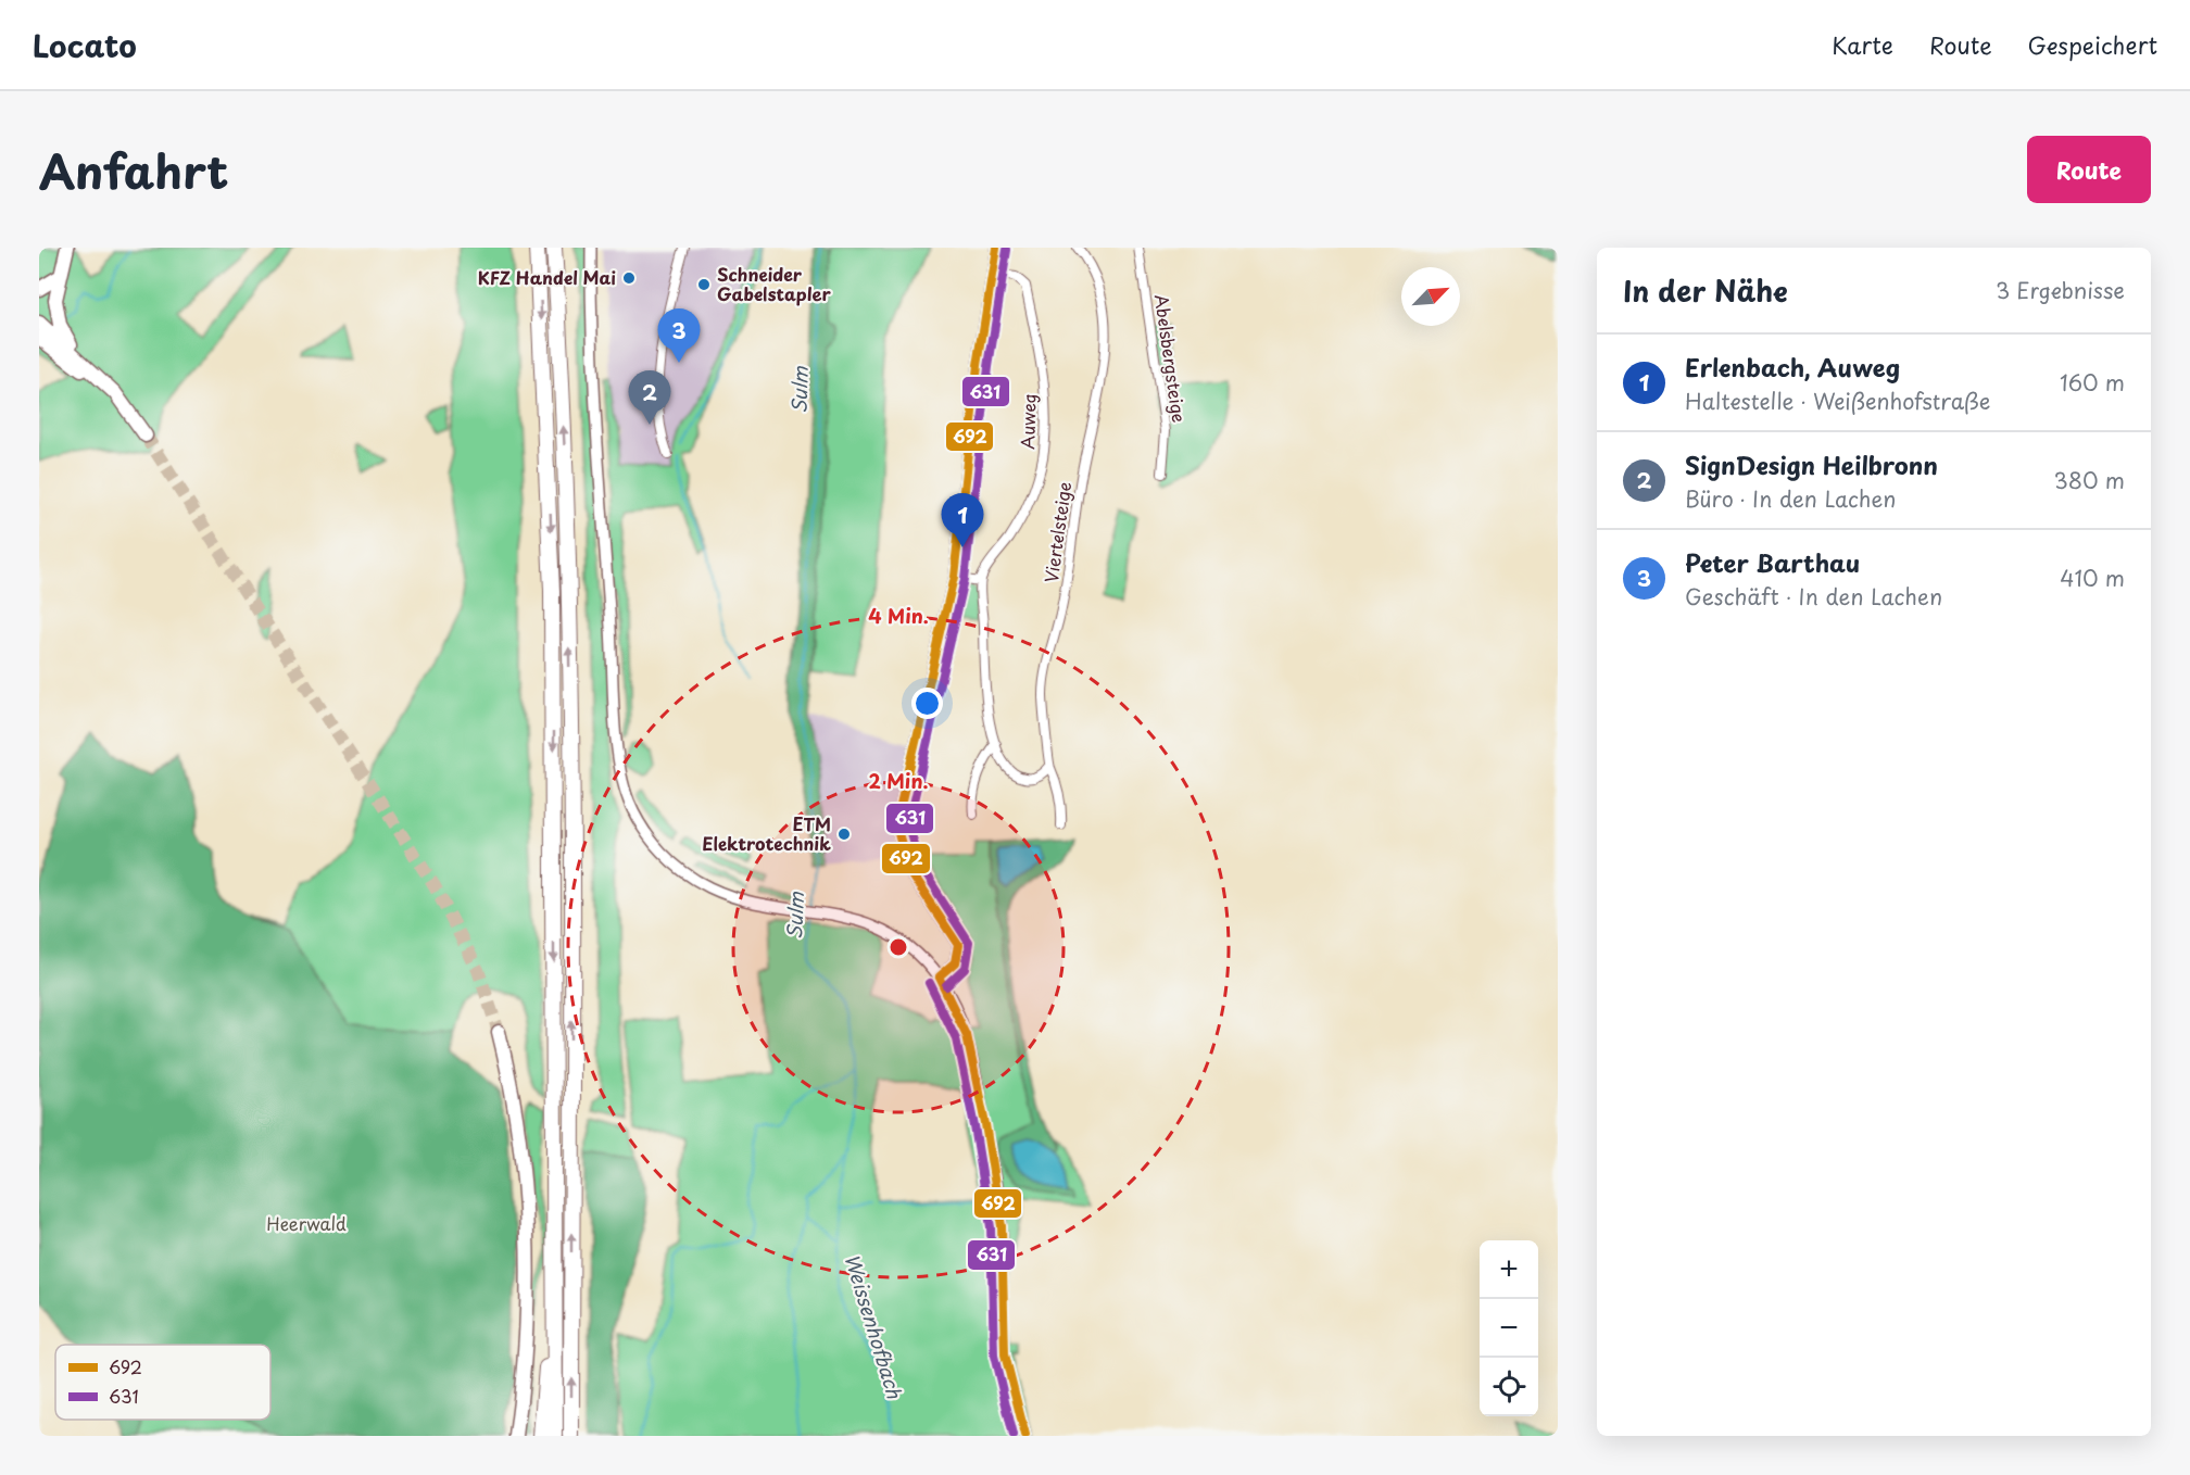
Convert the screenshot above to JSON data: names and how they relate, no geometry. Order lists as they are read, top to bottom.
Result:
{
  "streets": {
    "street": ["Abelsbergsteige", "Auweg", "Viertelsteige"]
  },
  "water": ["Sulm", "Weissenhofbach"],
  "parks": ["Heerwald"],
  "places": ["KFZ Handel Mai", "Schneider Gabelstapler", "ETM Elektrotechnik"],
  "lines": ["transit line 692", "transit line 631"],
  "legend": ["692", "631"],
  "north": "top right",
  "page": {
    "header": "Locato",
    "nav": ["Karte", "Route", "Gespeichert"],
    "title": "Anfahrt",
    "buttons": "Route",
    "heading": ["In der Nähe", "3 Ergebnisse"],
    "pins": ["3", "2", "1"],
    "list": [
      {
        "mark": "1",
        "name": "Erlenbach, Auweg",
        "note": "Haltestelle · Weißenhofstraße",
        "value": "160 m"
      },
      {
        "mark": "2",
        "name": "SignDesign Heilbronn",
        "note": "Büro · In den Lachen",
        "value": "380 m"
      },
      {
        "mark": "3",
        "name": "Peter Barthau",
        "note": "Geschäft · In den Lachen",
        "value": "410 m"
      }
    ],
    "map_buttons": ["+", "−"]
  },
  "rings": ["4 Min.", "2 Min."]
}
